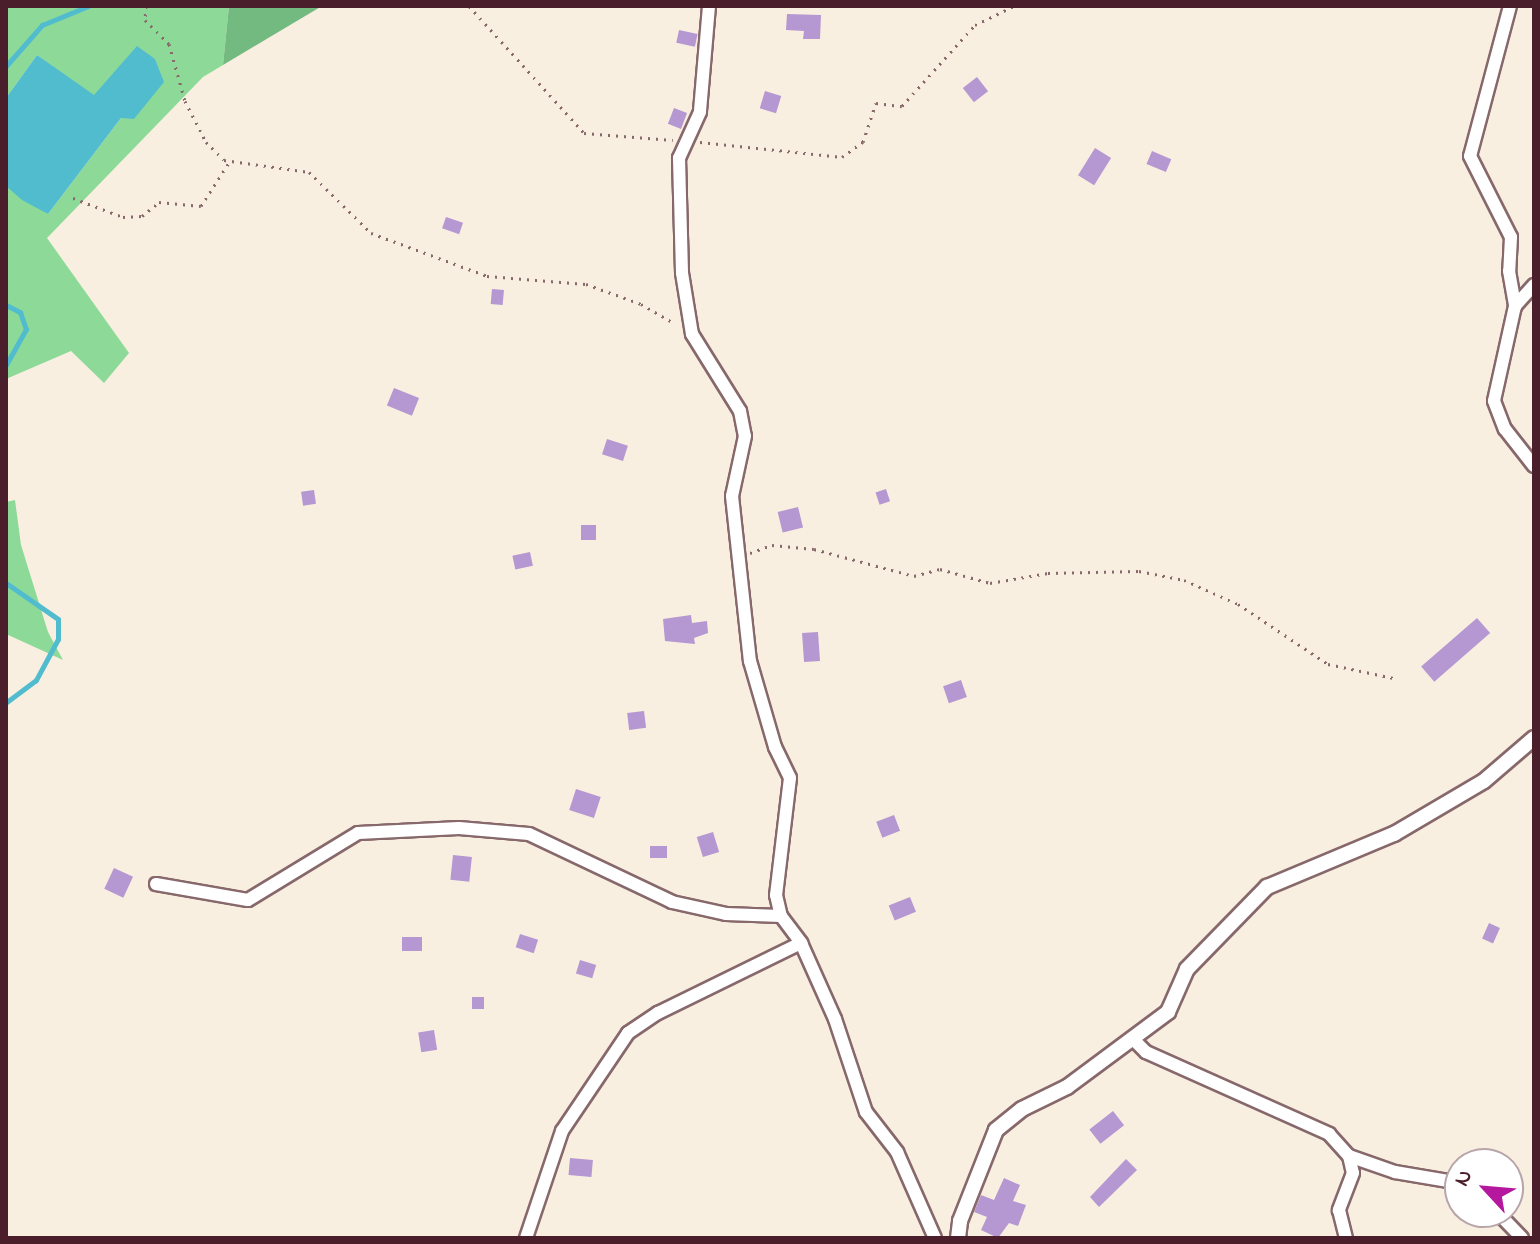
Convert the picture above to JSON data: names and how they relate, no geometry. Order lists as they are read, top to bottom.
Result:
{
  "north": "top left"
}
